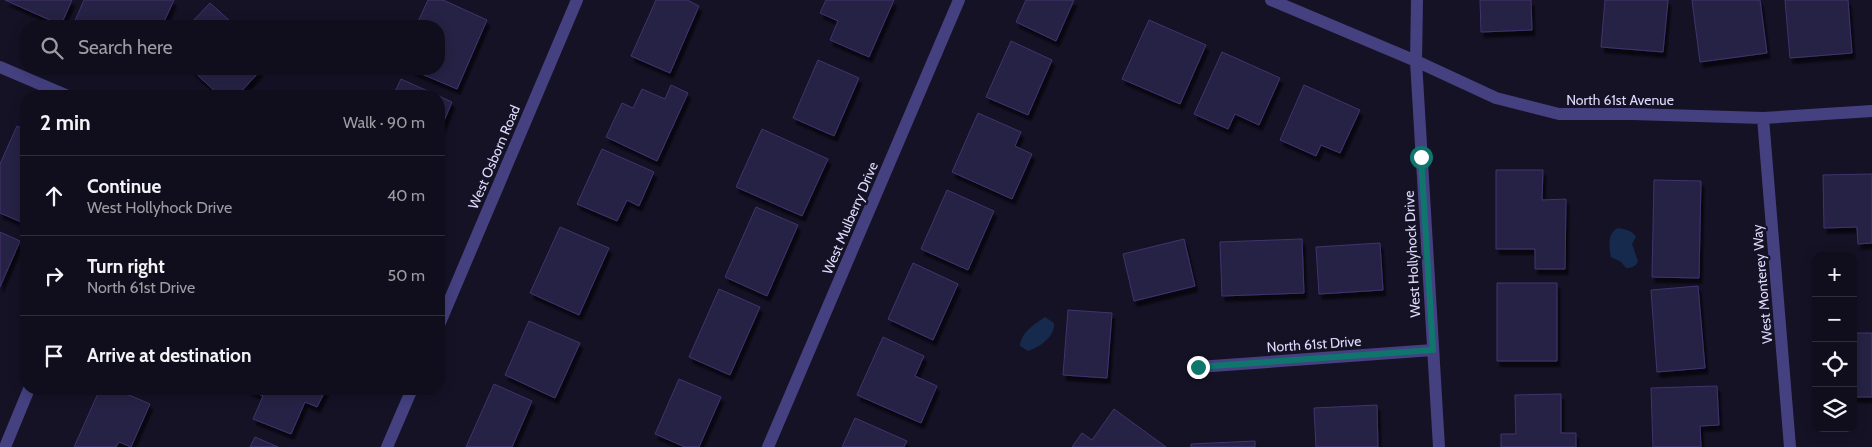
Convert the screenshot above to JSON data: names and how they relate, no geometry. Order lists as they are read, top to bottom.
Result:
{
  "streets": {
    "street": [
      "North 61st Avenue",
      "West Osborn Road",
      "West Mulberry Drive",
      "West Hollyhock Drive",
      "West Monterey Way",
      "North 61st Drive"
    ]
  },
  "crossings": [
    ["North 61st Avenue", "West Hollyhock Drive"],
    ["North 61st Avenue", "West Monterey Way"],
    ["West Hollyhock Drive", "North 61st Drive"]
  ],
  "page": {
    "search": "Search here",
    "heading": ["2 min", "Walk · 90 m"],
    "list": [
      ["Continue", "West Hollyhock Drive", "40 m"],
      ["Turn right", "North 61st Drive", "50 m"],
      "Arrive at destination"
    ],
    "map_buttons": ["+", "−"]
  }
}
